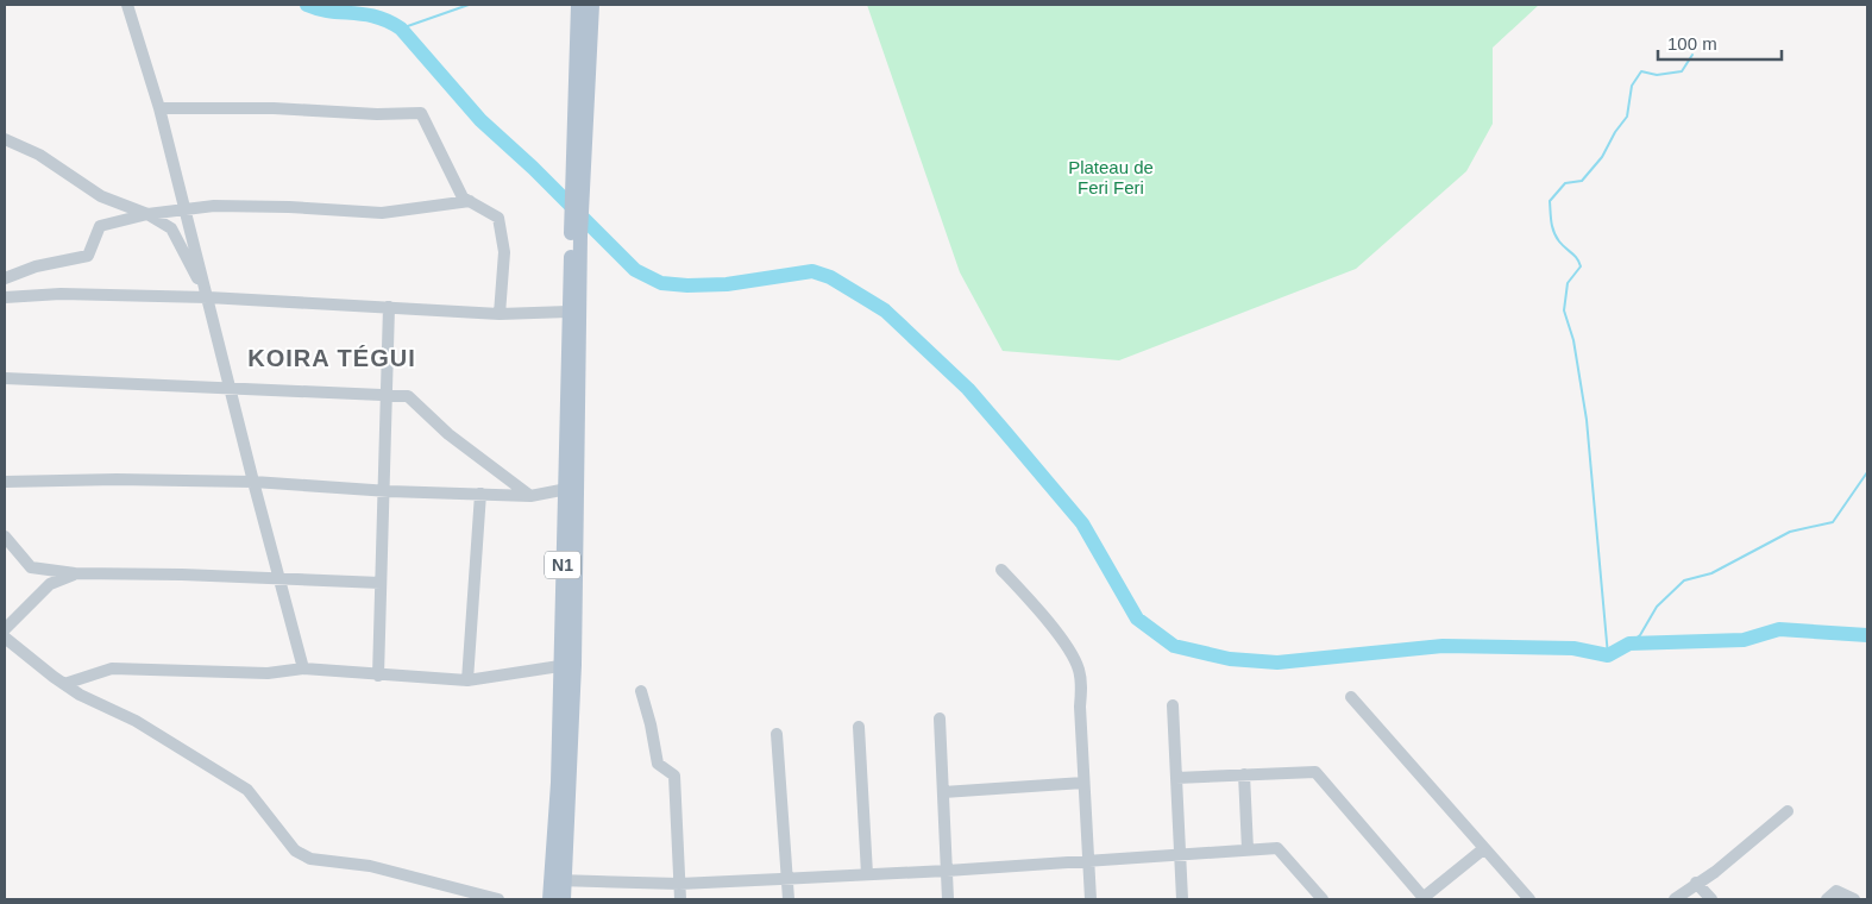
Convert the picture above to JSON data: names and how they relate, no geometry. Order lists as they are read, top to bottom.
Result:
{
  "streets": {
    "main road": ["N1"]
  },
  "districts": ["KOIRA TÉGUI"],
  "parks": ["Plateau de Feri Feri"],
  "scale_bar": "100 m"
}
